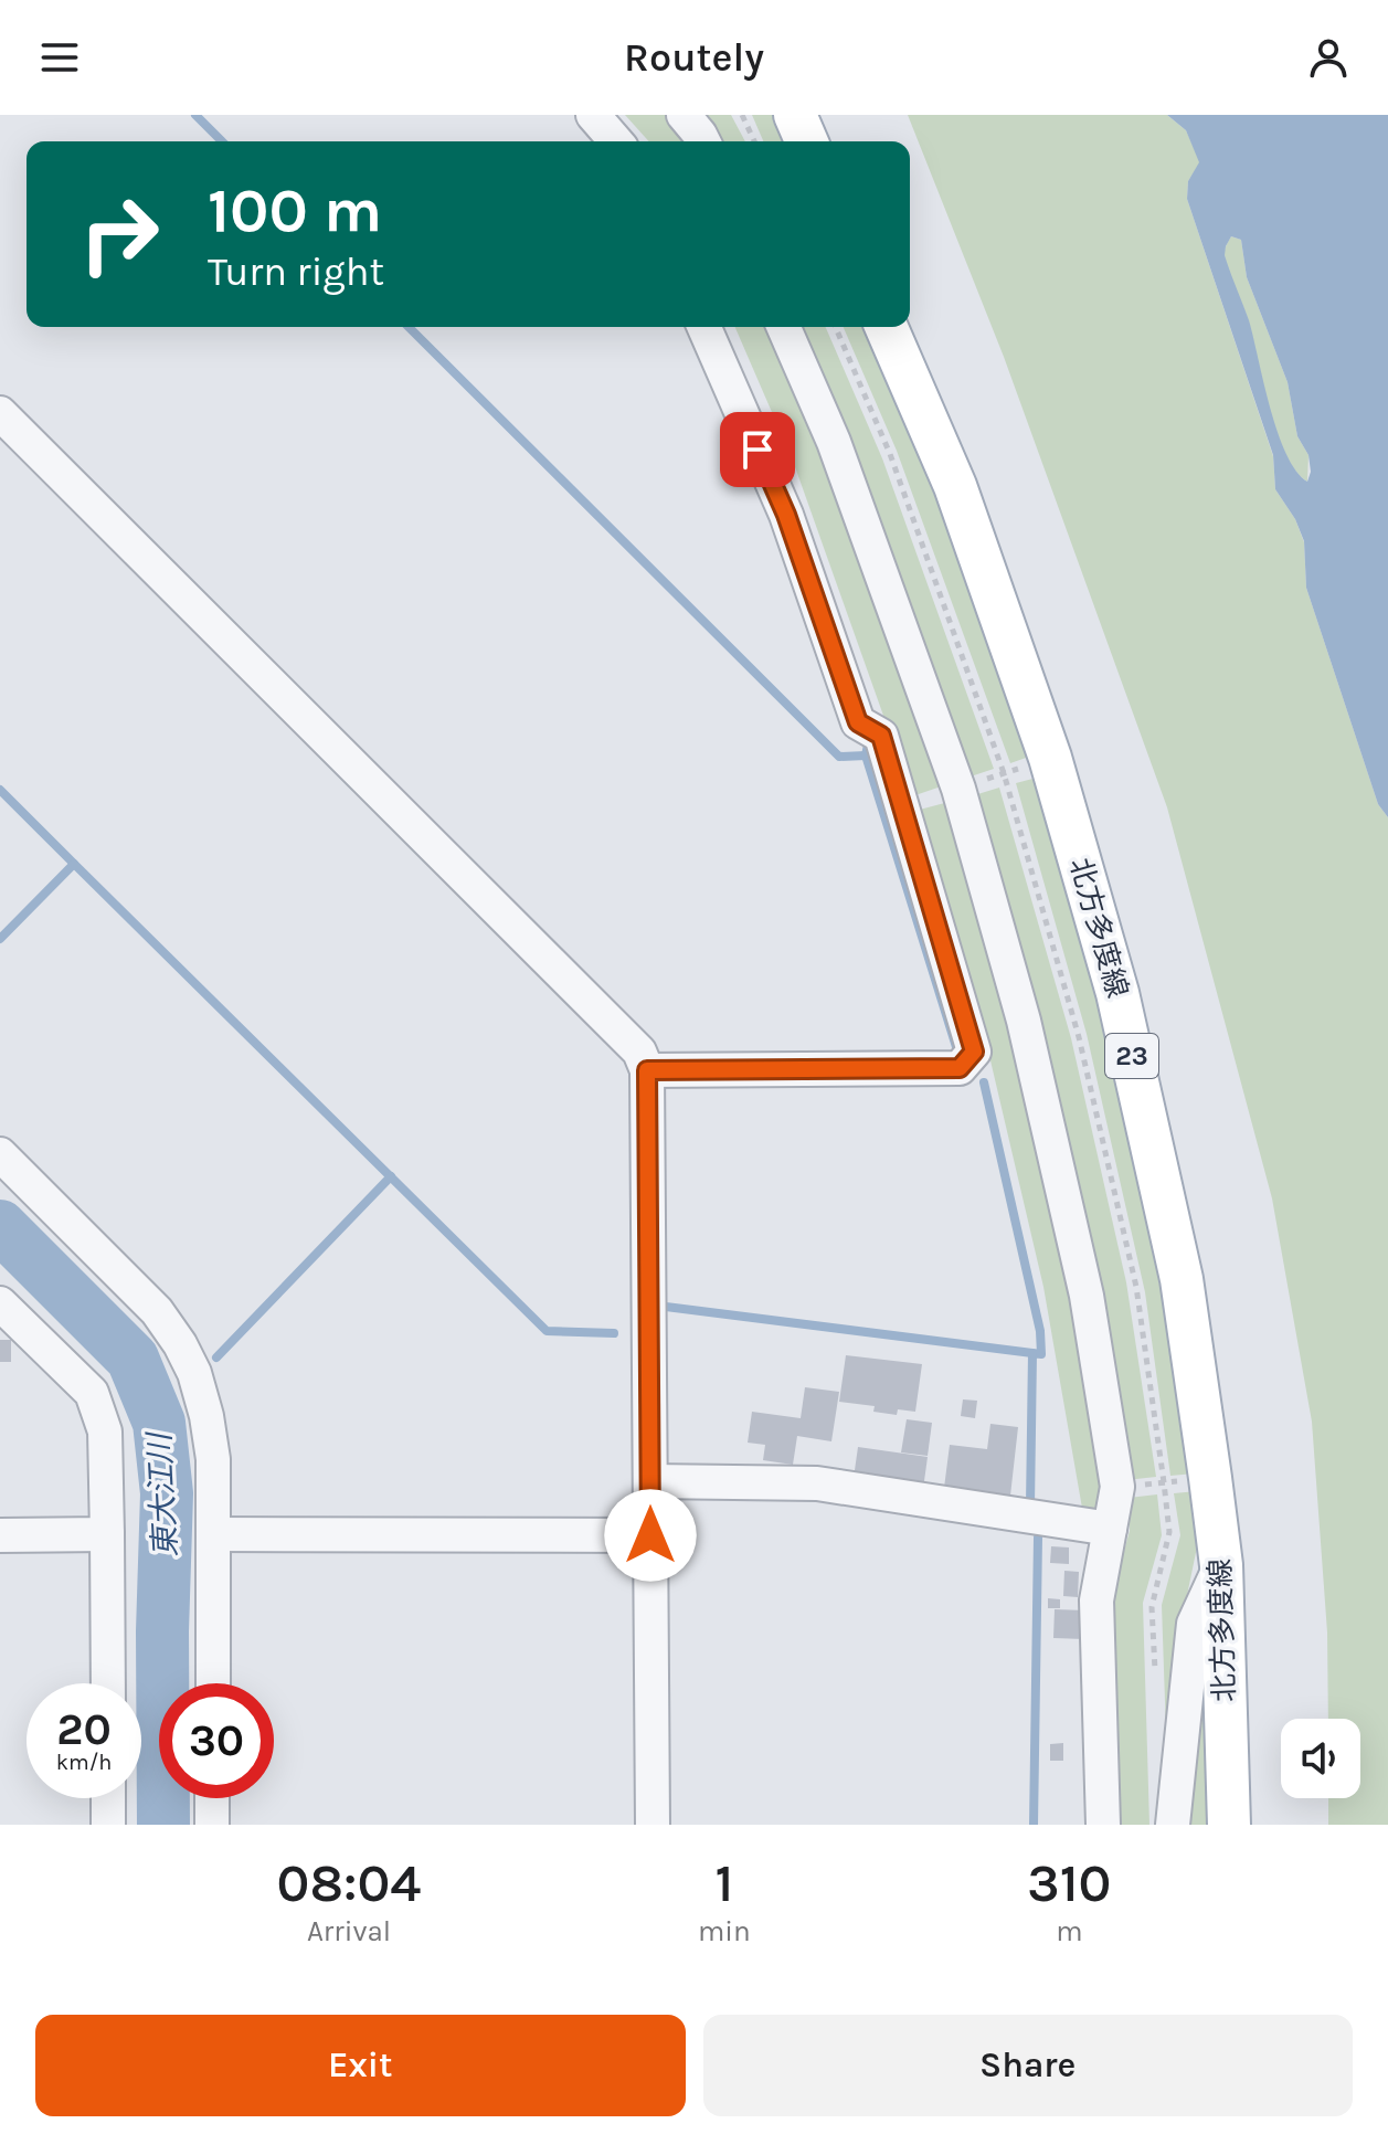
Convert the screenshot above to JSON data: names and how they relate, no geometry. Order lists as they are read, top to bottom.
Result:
{
  "streets": {
    "main road": ["北方多度線", "23"]
  },
  "water": ["東大江川"],
  "page": {
    "header": "Routely",
    "turn": ["100 m", "Turn right"],
    "speed": "20 km/h",
    "limit": "30",
    "eta": [
      "08:04",
      "Arrival",
      "1",
      "min",
      "310",
      "m"
    ],
    "buttons": ["Exit", "Share"]
  }
}
